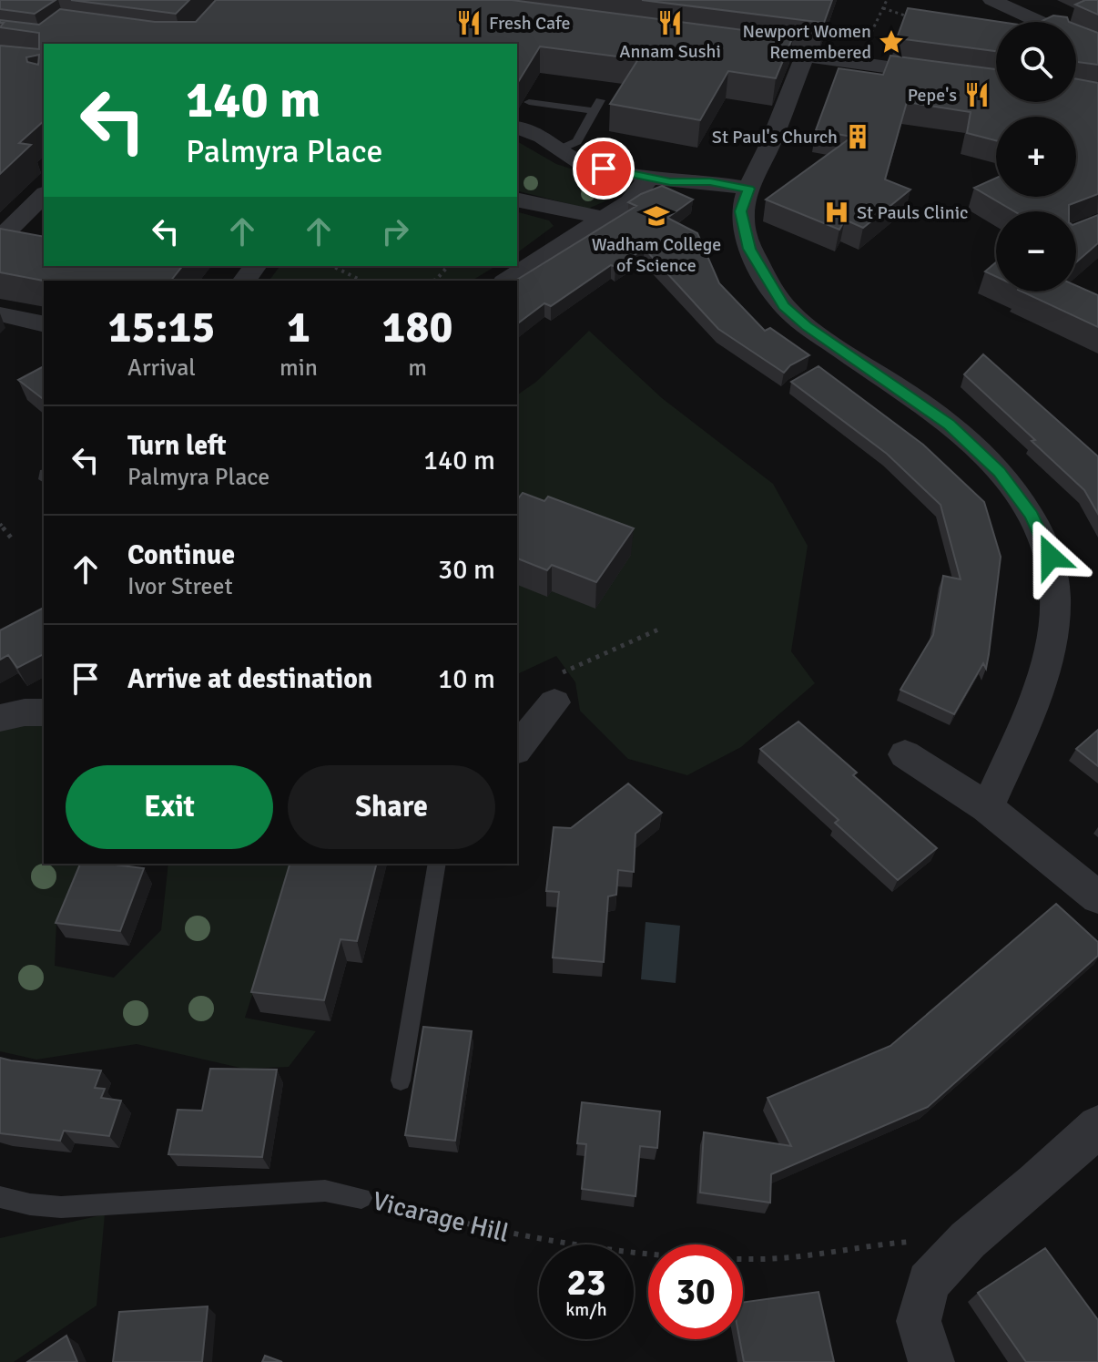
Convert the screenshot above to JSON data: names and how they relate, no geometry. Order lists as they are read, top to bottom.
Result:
{
  "streets": {
    "lane": ["Vicarage Hill"]
  },
  "places": {
    "restaurant": ["Fresh Cafe", "Annam Sushi", "Pepe's"],
    "place": ["Newport Women Remembered"],
    "building": ["St Paul's Church"],
    "hospital": ["St Pauls Clinic"],
    "school or university": ["Wadham College of Science"]
  },
  "page": {
    "map_buttons": ["+", "−"],
    "turn": ["140 m", "Palmyra Place"],
    "eta": [
      "15:15",
      "Arrival",
      "1",
      "min",
      "180",
      "m"
    ],
    "list": [
      {
        "name": "Turn left",
        "note": "Palmyra Place",
        "value": "140 m"
      },
      {
        "name": "Continue",
        "note": "Ivor Street",
        "value": "30 m"
      },
      {
        "name": "Arrive at destination",
        "value": "10 m"
      }
    ],
    "buttons": ["Exit", "Share"],
    "speed": "23 km/h",
    "limit": "30"
  }
}
